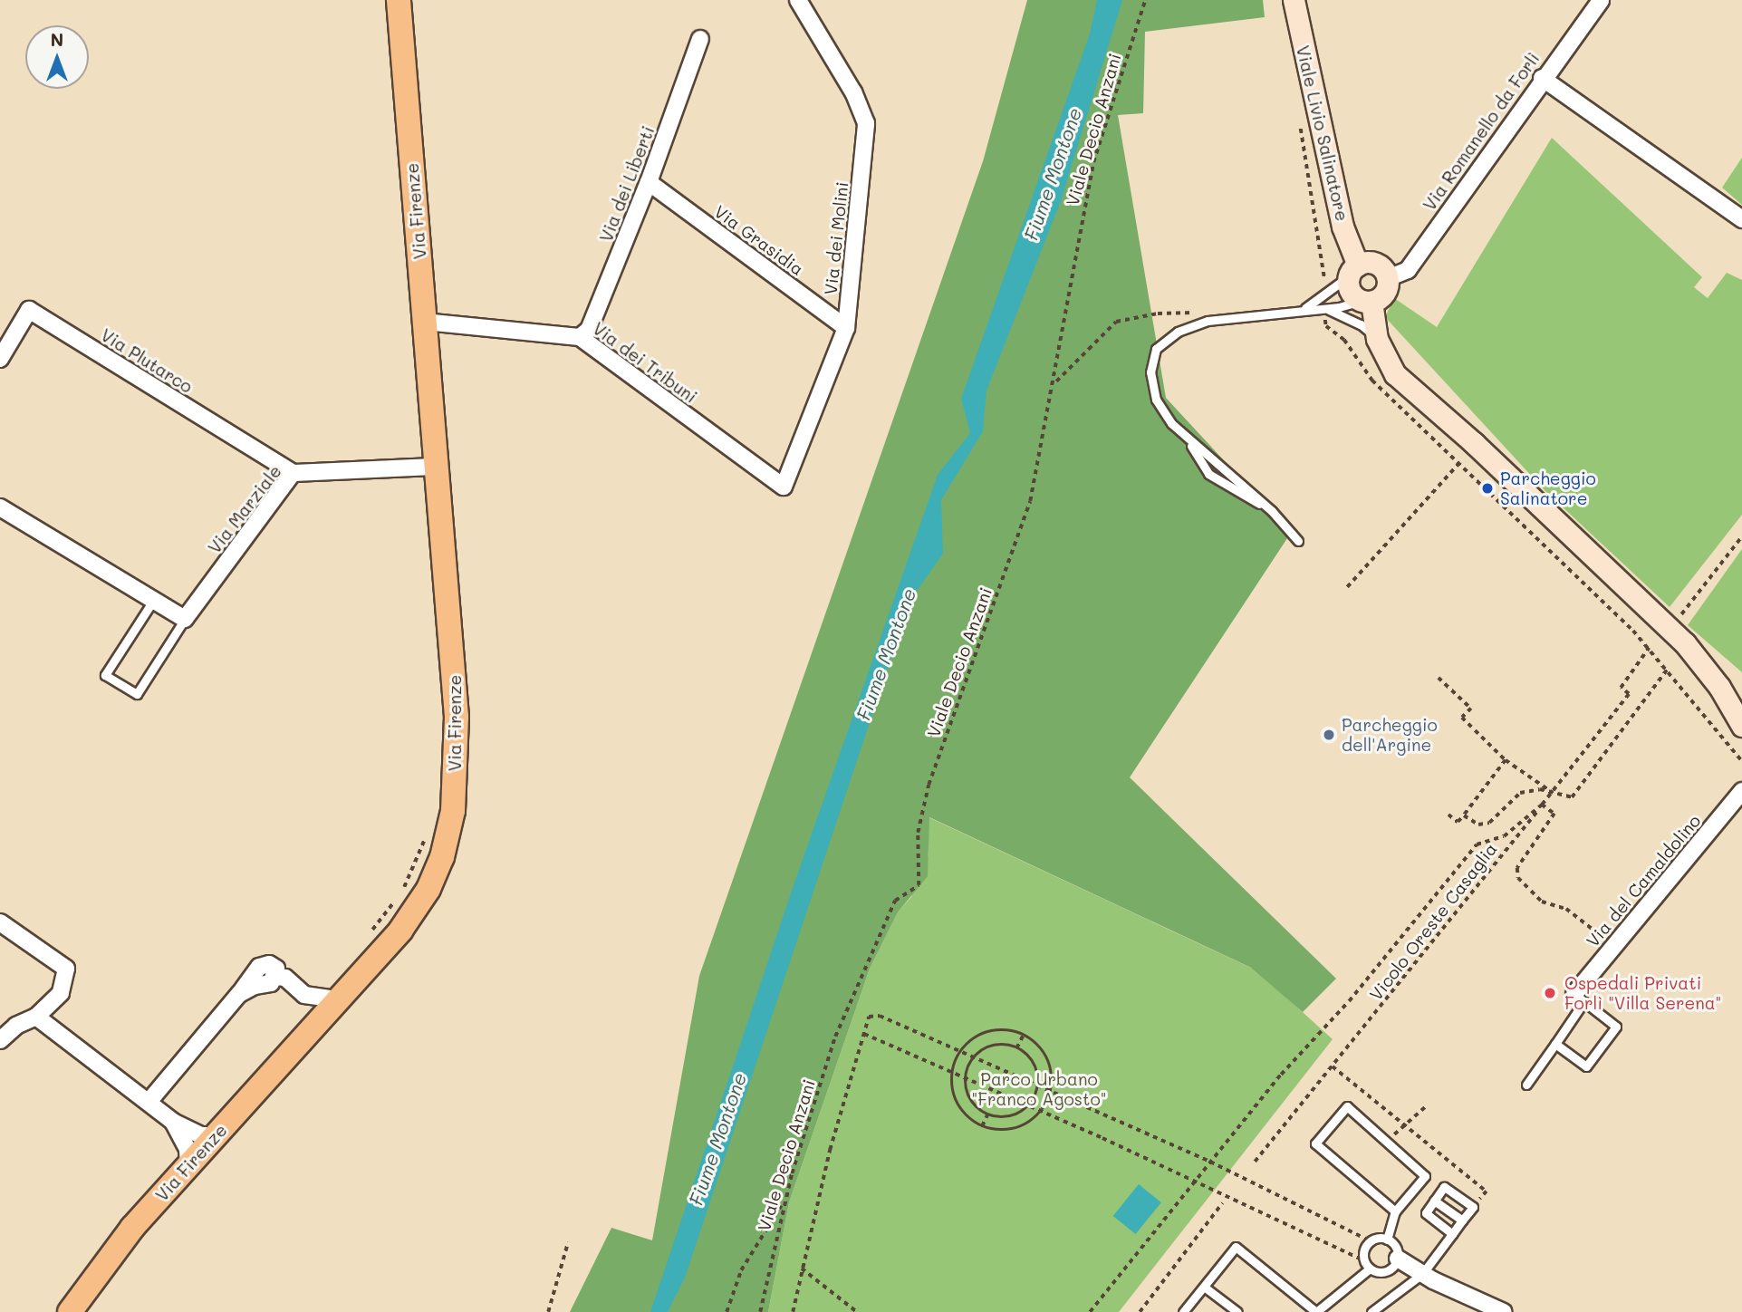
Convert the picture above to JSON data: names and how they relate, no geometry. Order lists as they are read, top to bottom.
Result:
{
  "streets": {
    "main road": ["Viale Livio Salinatore", "Via Firenze"],
    "street": [
      "Via Romanello da Forlì",
      "Via dei Liberti",
      "Via dei Molini",
      "Via Grasidia",
      "Via Plutarco",
      "Via dei Tribuni",
      "Via Marziale",
      "Via del Camaldolino"
    ],
    "path": ["Viale Decio Anzani", "Vicolo Oreste Casaglia"]
  },
  "crossings": [
    ["Via Romanello da Forlì", "Viale Livio Salinatore"],
    ["Via dei Liberti", "Via Grasidia"],
    ["Via dei Liberti", "Via dei Tribuni"],
    ["Via Firenze", "Via dei Tribuni"],
    ["Via Firenze", "Via Marziale"],
    ["Via dei Molini", "Via Grasidia"],
    ["Via dei Molini", "Via dei Tribuni"],
    ["Via Plutarco", "Via Marziale"]
  ],
  "water": ["Fiume Montone"],
  "parks": ["Parco Urbano \"Franco Agosto\""],
  "places": ["Parcheggio Salinatore", "Parcheggio dell'Argine", "Ospedali Privati Forlì \"Villa Serena\""],
  "north": "top"
}
